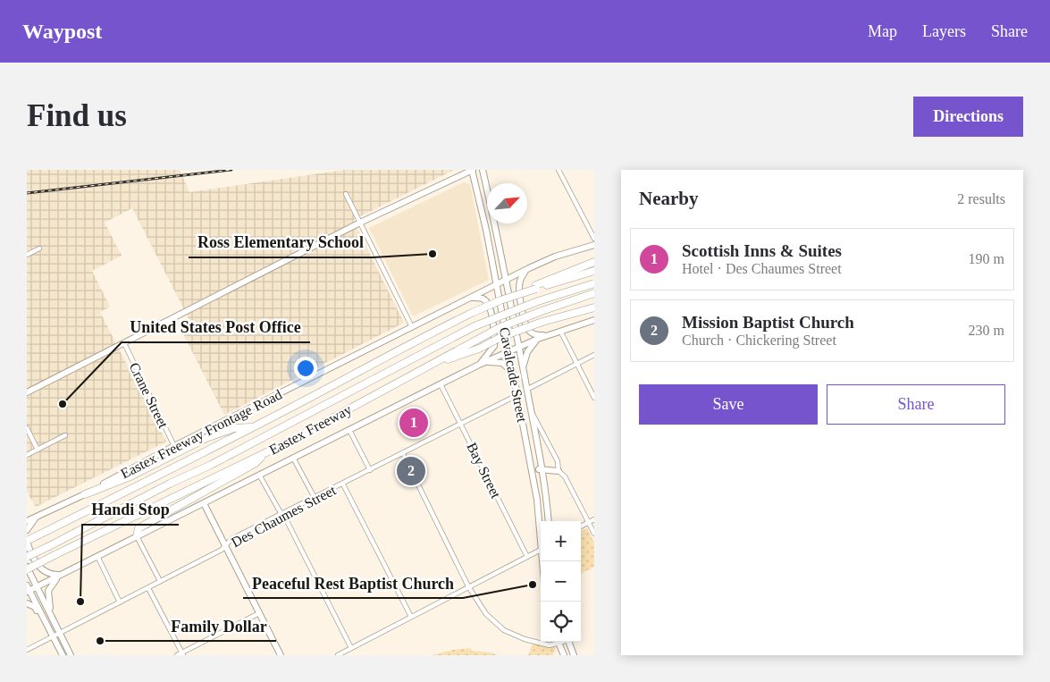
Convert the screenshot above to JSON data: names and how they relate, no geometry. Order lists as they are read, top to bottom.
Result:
{
  "streets": {
    "highway": ["Eastex Freeway"],
    "main road": ["Cavalcade Street", "Eastex Freeway Frontage Road"],
    "street": ["Crane Street", "Bay Street", "Des Chaumes Street"]
  },
  "crossings": [
    ["Cavalcade Street", "Eastex Freeway Frontage Road"],
    ["Cavalcade Street", "Des Chaumes Street"],
    ["Crane Street", "Eastex Freeway Frontage Road"],
    ["Bay Street", "Des Chaumes Street"]
  ],
  "places": [
    "Ross Elementary School",
    "United States Post Office",
    "Peaceful Rest Baptist Church",
    "Handi Stop",
    "Family Dollar"
  ],
  "north": "top right",
  "page": {
    "header": "Waypost",
    "nav": ["Map", "Layers", "Share"],
    "buttons": [
      "Directions",
      ["Save", "Share"]
    ],
    "title": "Find us",
    "heading": ["Nearby", "2 results"],
    "list": [
      {
        "mark": "1",
        "name": "Scottish Inns & Suites",
        "note": "Hotel · Des Chaumes Street",
        "value": "190 m"
      },
      {
        "mark": "2",
        "name": "Mission Baptist Church",
        "note": "Church · Chickering Street",
        "value": "230 m"
      }
    ],
    "pins": ["1", "2"],
    "map_buttons": ["+", "−"]
  }
}
